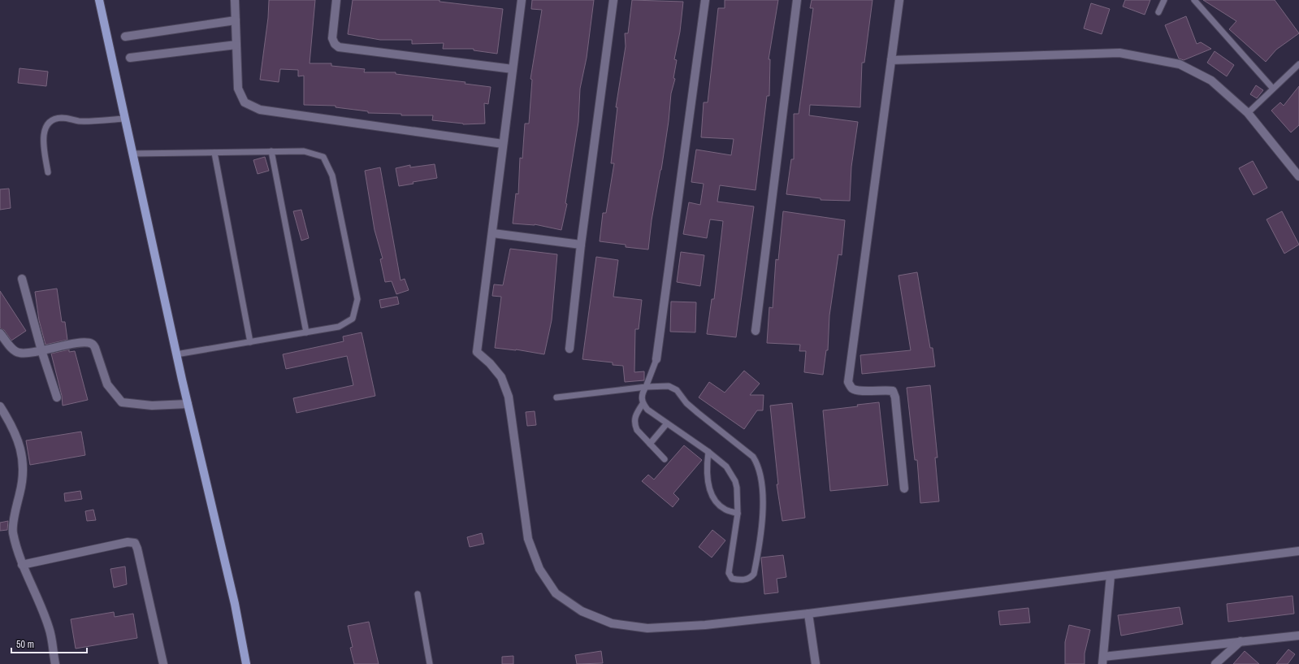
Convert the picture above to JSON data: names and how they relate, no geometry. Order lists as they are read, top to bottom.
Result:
{
  "scale_bar": "50 m"
}
